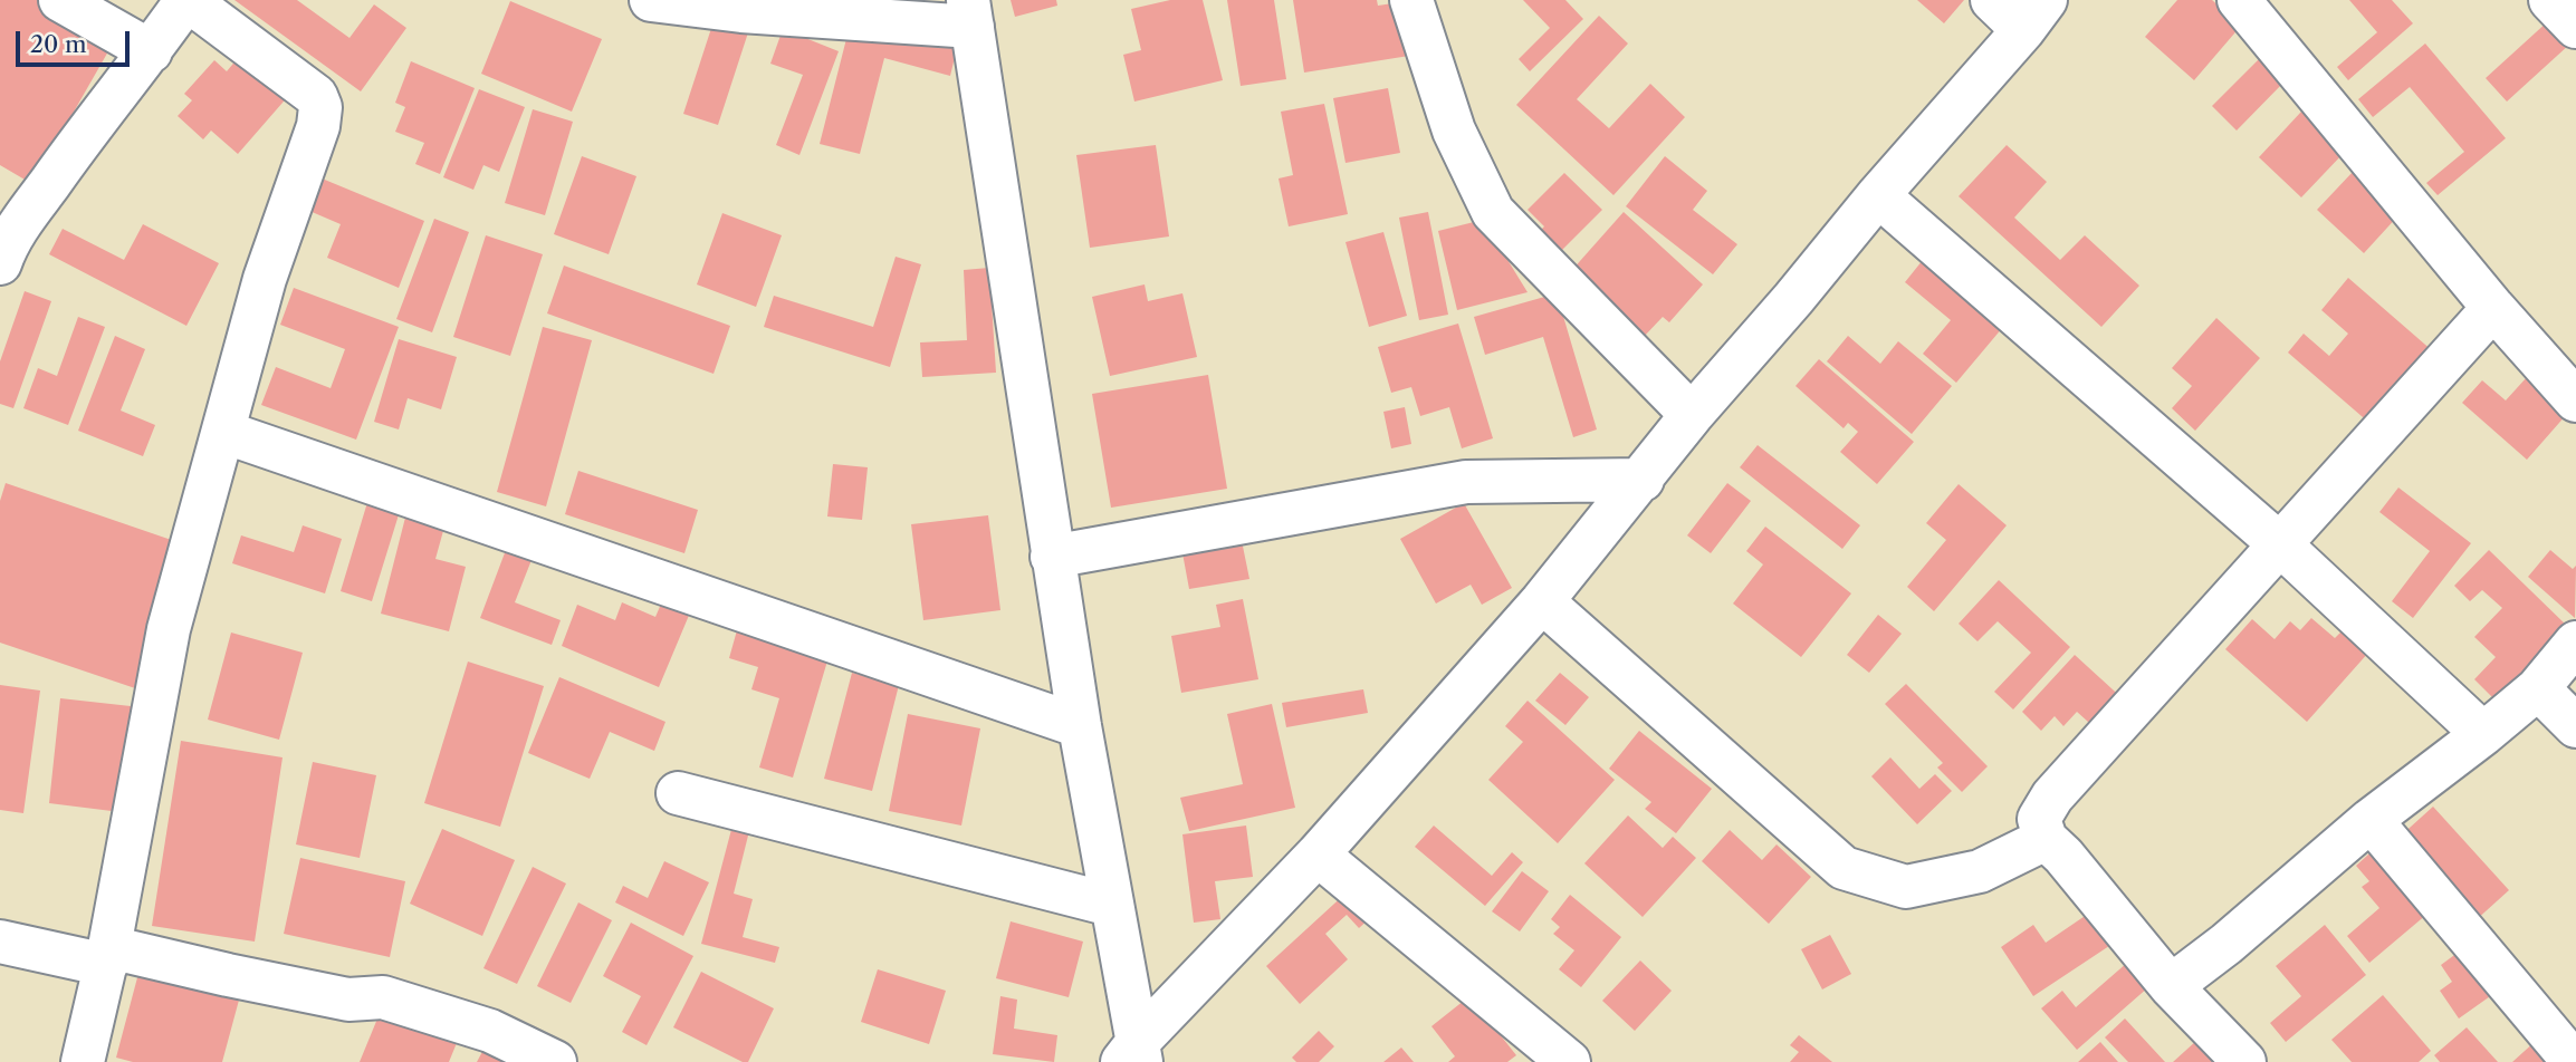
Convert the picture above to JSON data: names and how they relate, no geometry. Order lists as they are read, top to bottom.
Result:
{
  "scale_bar": "20 m"
}
